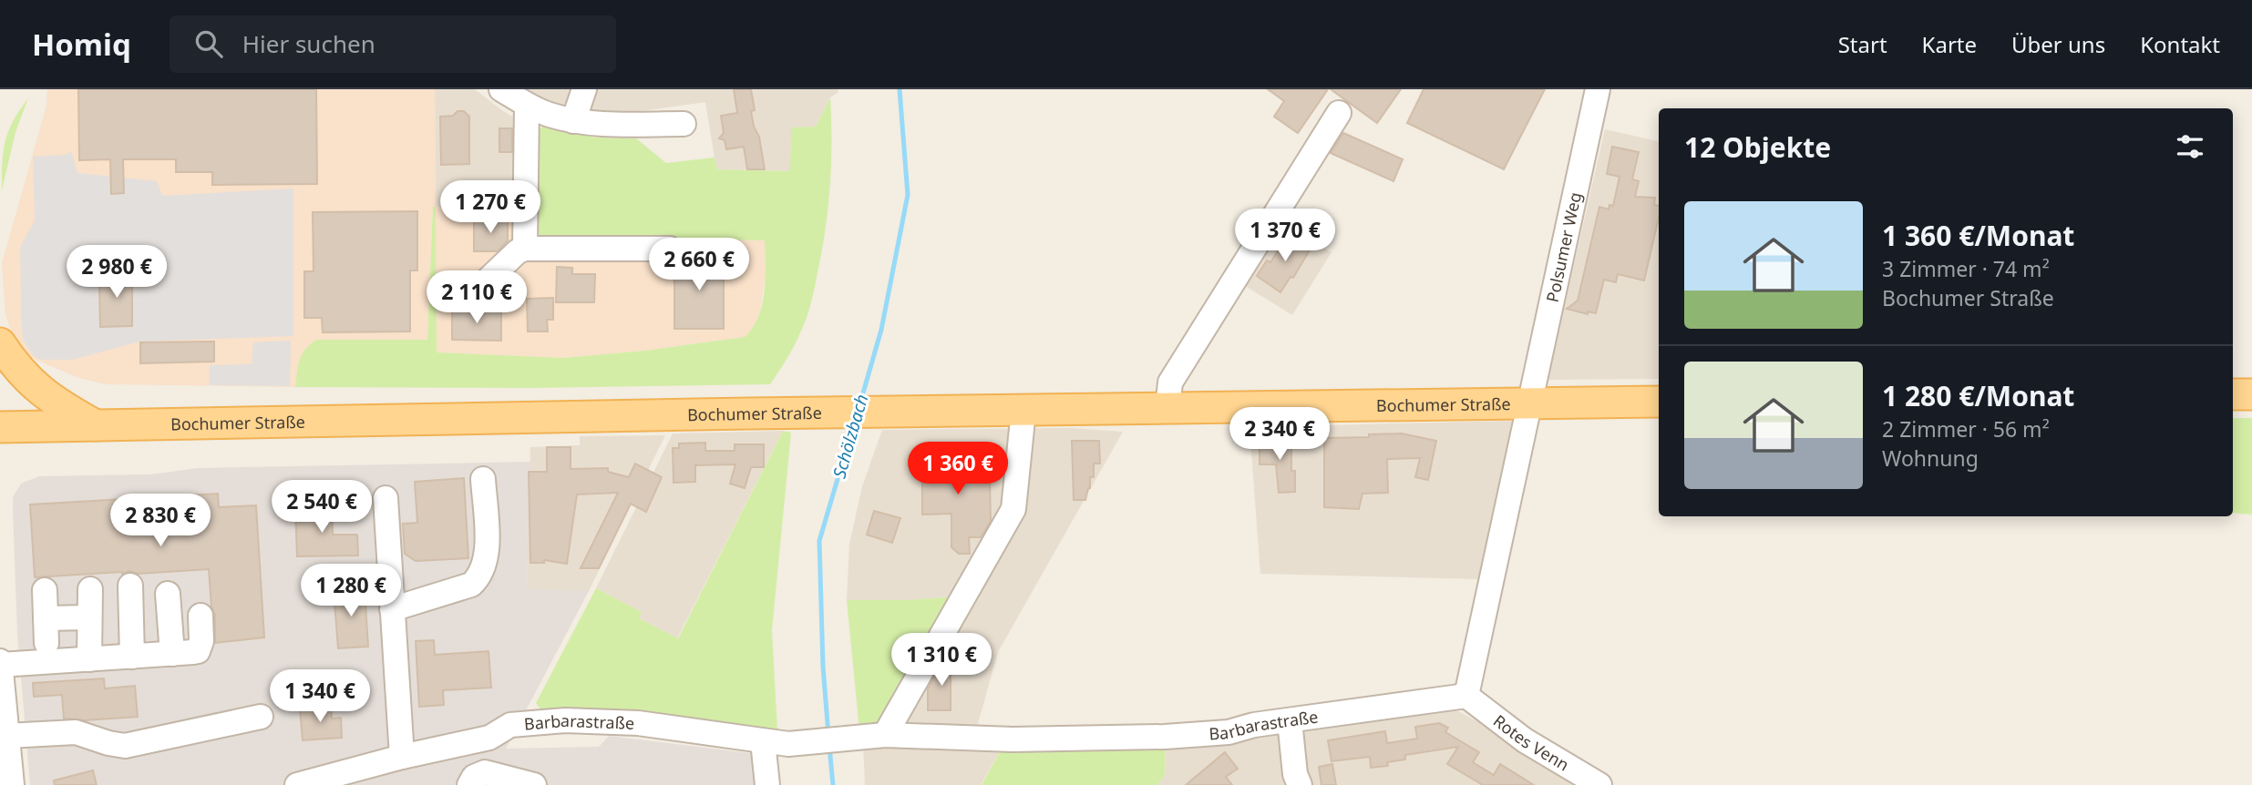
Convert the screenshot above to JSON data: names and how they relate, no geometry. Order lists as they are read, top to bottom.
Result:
{
  "streets": {
    "main road": ["Bochumer Straße"],
    "street": ["Polsumer Weg", "Barbarastraße", "Rotes Venn"]
  },
  "crossings": [
    ["Polsumer Weg", "Bochumer Straße"],
    ["Barbarastraße", "Rotes Venn"]
  ],
  "water": ["Schölzbach"],
  "page": {
    "header": "Homiq",
    "search": "Hier suchen",
    "nav": [
      "Start",
      "Karte",
      "Über uns",
      "Kontakt"
    ],
    "heading": "12 Objekte",
    "price": [
      "1 270 €",
      "1 370 €",
      "2 660 €",
      "2 980 €",
      "2 110 €",
      "2 340 €",
      "1 360 €",
      "2 540 €",
      "2 830 €",
      "1 280 €",
      "1 310 €",
      "1 340 €"
    ],
    "list": [
      {
        "name": "1 360 €/Monat",
        "note": "3 Zimmer · 74 m² · Bochumer Straße"
      },
      {
        "name": "1 280 €/Monat",
        "note": "2 Zimmer · 56 m² · Wohnung"
      }
    ]
  }
}
